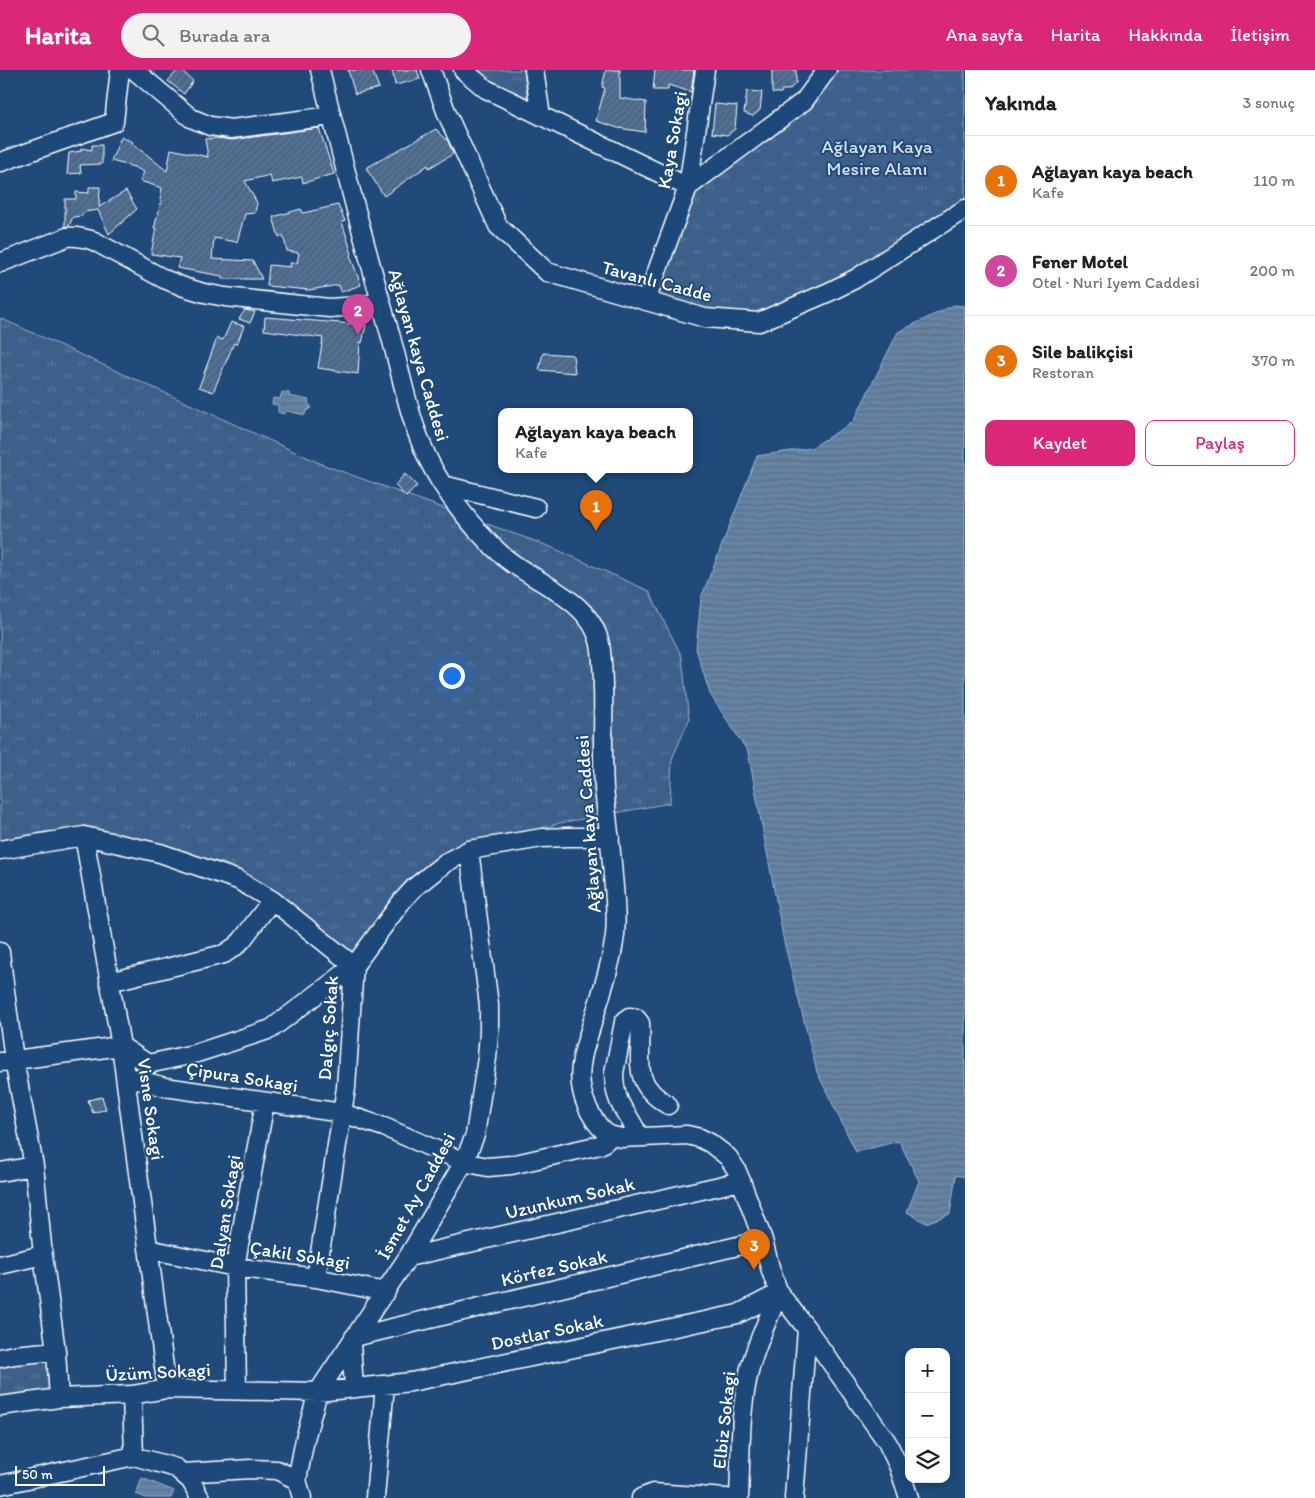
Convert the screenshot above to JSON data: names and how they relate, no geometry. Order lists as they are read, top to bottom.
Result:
{
  "streets": {
    "street": [
      "Kaya Sokagi",
      "Tavanlı Cadde",
      "Ağlayan kaya Caddesi",
      "Dalgıç Sokak",
      "Çipura Sokagi",
      "Visne Sokagi",
      "İsmet Ay Caddesi",
      "Uzunkum Sokak",
      "Dalyan Sokagi",
      "Çakil Sokagi",
      "Körfez Sokak",
      "Dostlar Sokak",
      "Üzüm Sokagi",
      "Elbiz Sokagi"
    ]
  },
  "crossings": [
    ["Kaya Sokagi", "Tavanlı Cadde"],
    ["Ağlayan kaya Caddesi", "Dalgıç Sokak"],
    ["Ağlayan kaya Caddesi", "Çipura Sokagi"],
    ["Dalgıç Sokak", "Çipura Sokagi"],
    ["Dalgıç Sokak", "İsmet Ay Caddesi"],
    ["Dalgıç Sokak", "Çakil Sokagi"],
    ["Çipura Sokagi", "Visne Sokagi"],
    ["Çipura Sokagi", "İsmet Ay Caddesi"],
    ["Çipura Sokagi", "Dalyan Sokagi"],
    ["Visne Sokagi", "Çakil Sokagi"],
    ["Visne Sokagi", "Üzüm Sokagi"],
    ["İsmet Ay Caddesi", "Uzunkum Sokak"],
    ["İsmet Ay Caddesi", "Çakil Sokagi"],
    ["İsmet Ay Caddesi", "Körfez Sokak"],
    ["İsmet Ay Caddesi", "Dostlar Sokak"],
    ["İsmet Ay Caddesi", "Üzüm Sokagi"],
    ["Dalyan Sokagi", "Çakil Sokagi"],
    ["Dalyan Sokagi", "Üzüm Sokagi"],
    ["Dostlar Sokak", "Üzüm Sokagi"],
    ["Dostlar Sokak", "Elbiz Sokagi"]
  ],
  "parks": ["Ağlayan Kaya Mesire Alanı"],
  "scale_bar": "50 m",
  "page": {
    "header": "Harita",
    "search": "Burada ara",
    "nav": [
      "Ana sayfa",
      "Harita",
      "Hakkında",
      "İletişim"
    ],
    "heading": ["Yakında", "3 sonuç"],
    "list": [
      {
        "mark": "1",
        "name": "Ağlayan kaya beach",
        "note": "Kafe",
        "value": "110 m"
      },
      {
        "mark": "2",
        "name": "Fener Motel",
        "note": "Otel · Nuri Iyem Caddesi",
        "value": "200 m"
      },
      {
        "mark": "3",
        "name": "Sile balikçisi",
        "note": "Restoran",
        "value": "370 m"
      }
    ],
    "pins": ["2", "1", "3"],
    "buttons": ["Kaydet", "Paylaş"],
    "popup": ["Ağlayan kaya beach", "Kafe"],
    "map_buttons": ["+", "−"],
    "scale": "50 m"
  }
}
